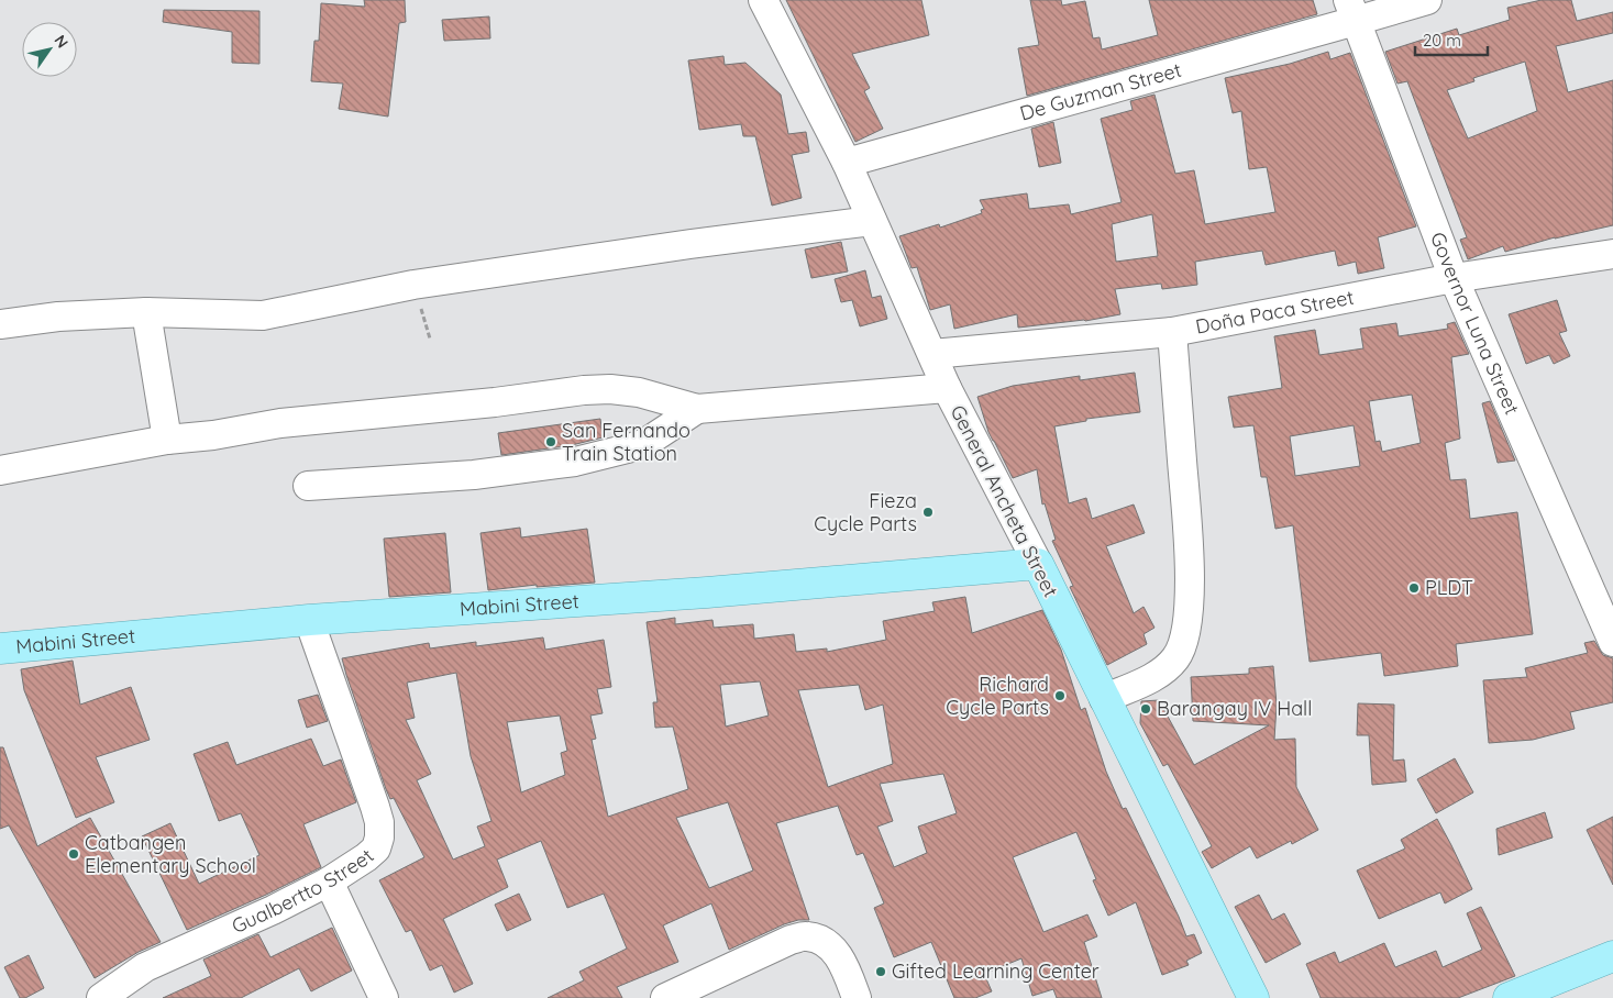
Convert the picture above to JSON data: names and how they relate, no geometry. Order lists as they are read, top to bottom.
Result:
{
  "streets": {
    "main road": ["General Ancheta Street", "Mabini Street"],
    "street": [
      "De Guzman Street",
      "Doña Paca Street",
      "Governor Luna Street",
      "Gualbertto Street"
    ]
  },
  "crossings": [
    ["De Guzman Street", "Governor Luna Street"],
    ["De Guzman Street", "General Ancheta Street"],
    ["Doña Paca Street", "Governor Luna Street"],
    ["Doña Paca Street", "General Ancheta Street"],
    ["General Ancheta Street", "Mabini Street"],
    ["Mabini Street", "Gualbertto Street"]
  ],
  "places": [
    "San Fernando Train Station",
    "Fieza Cycle Parts",
    "PLDT",
    "Richard Cycle Parts",
    "Barangay IV Hall",
    "Catbangen Elementary School",
    "Gifted Learning Center"
  ],
  "scale_bar": "20 m",
  "north": "top right"
}
